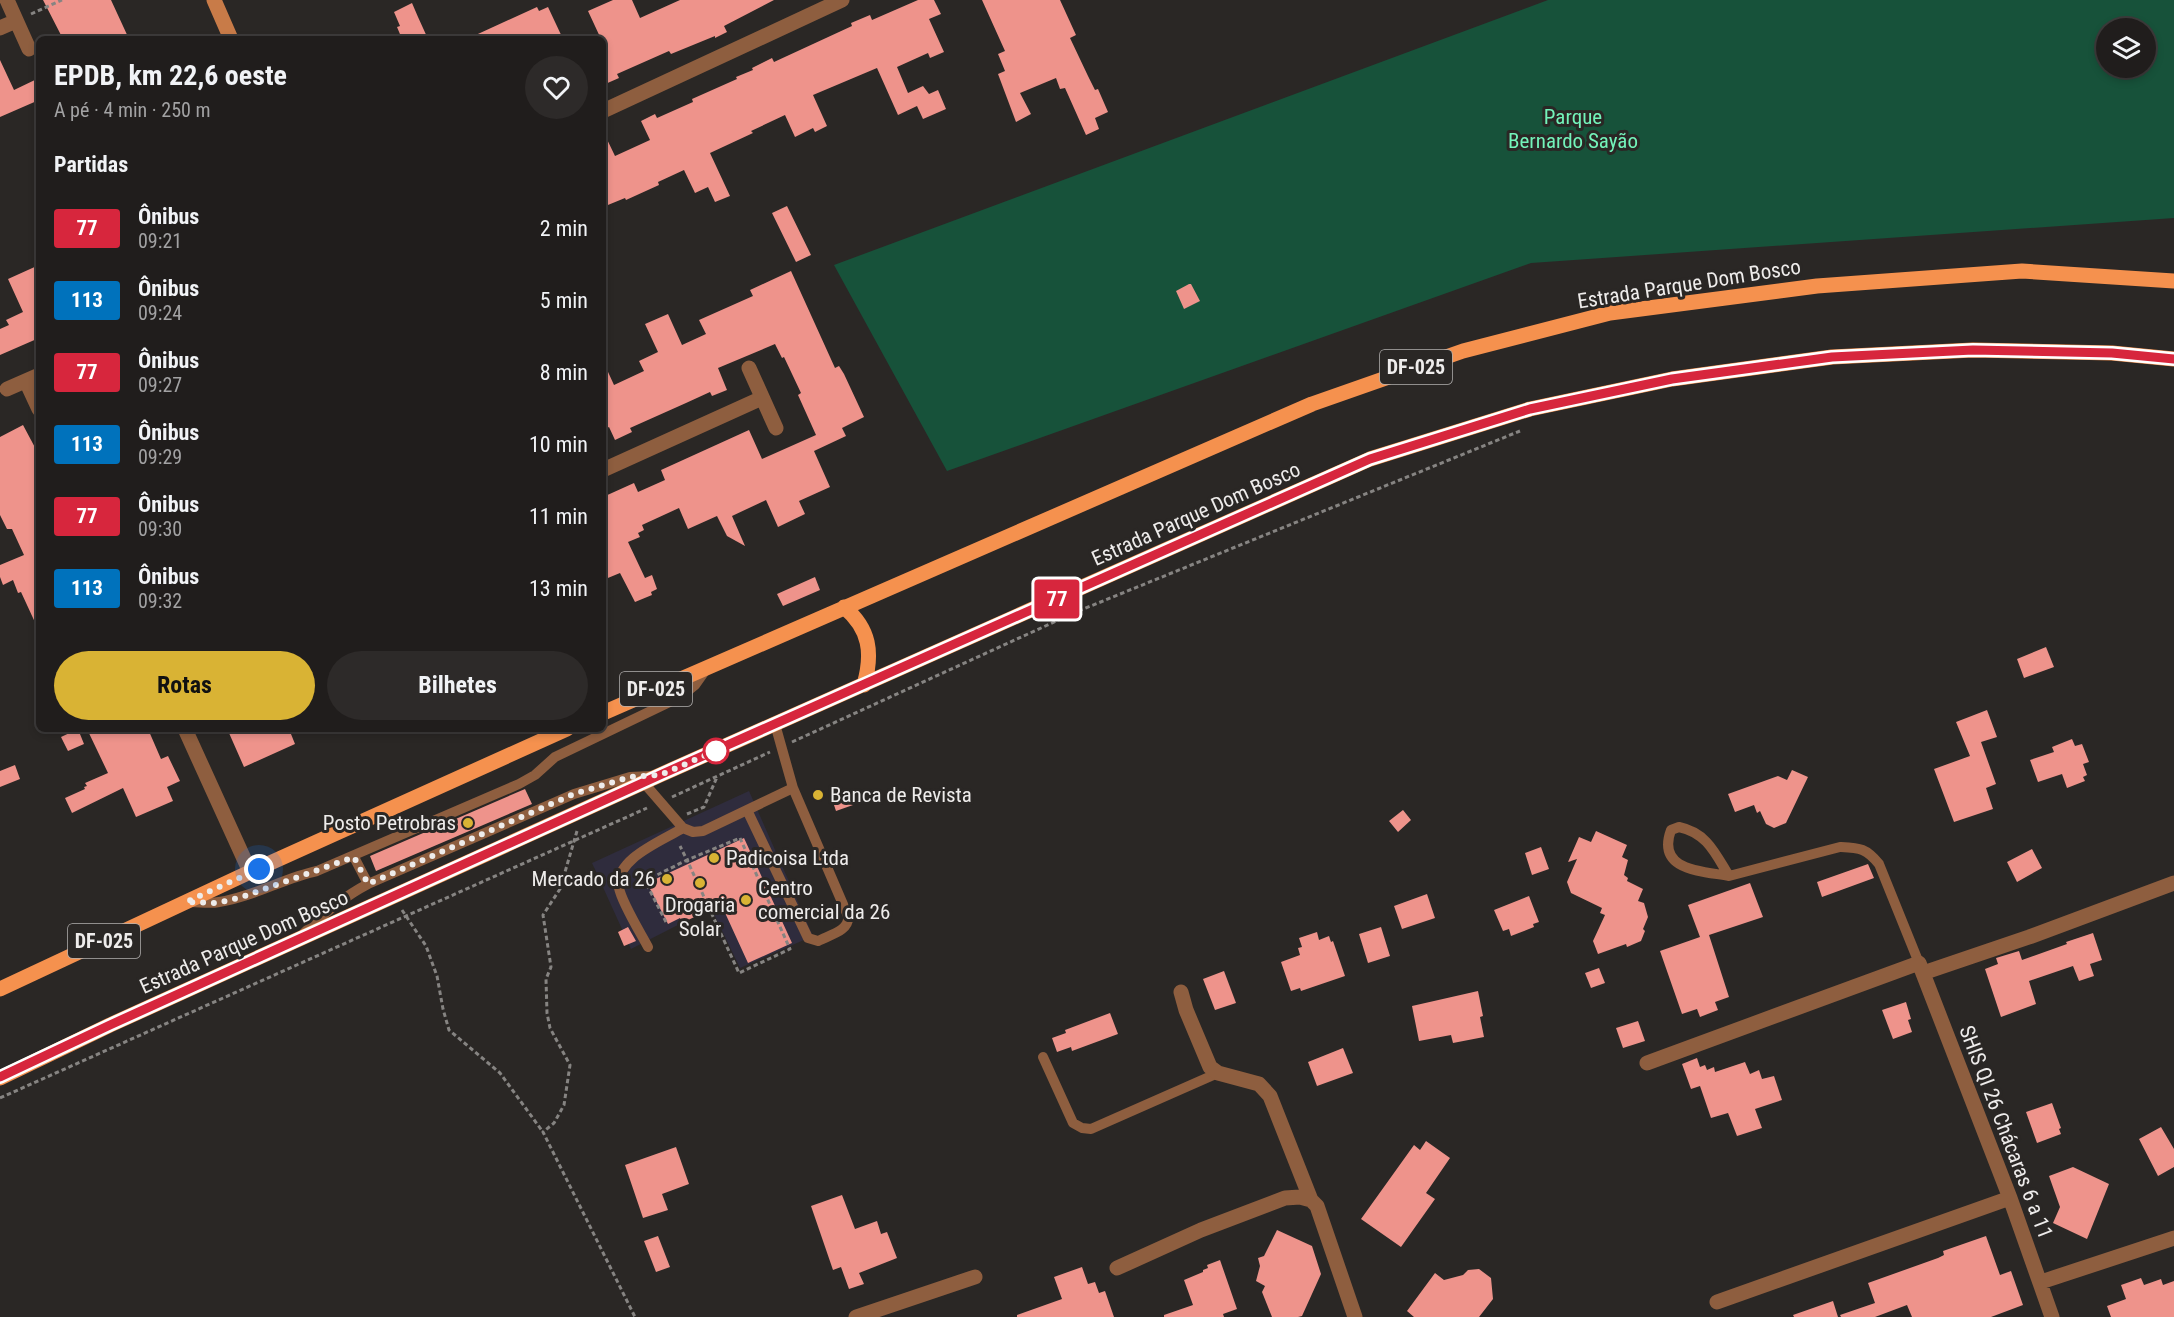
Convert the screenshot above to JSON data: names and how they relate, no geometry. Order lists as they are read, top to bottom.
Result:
{
  "streets": {
    "main road": ["Estrada Parque Dom Bosco", "DF-025"],
    "street": ["SHIS QI 26 Chácaras 6 a 11"]
  },
  "parks": ["Parque Bernardo Sayão"],
  "places": [
    "Banca de Revista",
    "Posto Petrobras",
    "Padicoisa Ltda",
    "Mercado da 26",
    "Drogaria Solar",
    "Centro comercial da 26"
  ],
  "lines": ["bus line 77"],
  "page": {
    "on_map": "77",
    "heading": [
      ["EPDB, km 22,6 oeste", "A pé · 4 min · 250 m"],
      "Partidas"
    ],
    "list": [
      {
        "mark": "77",
        "name": "Ônibus",
        "note": "09:21",
        "value": "2 min"
      },
      {
        "mark": "113",
        "name": "Ônibus",
        "note": "09:24",
        "value": "5 min"
      },
      {
        "mark": "77",
        "name": "Ônibus",
        "note": "09:27",
        "value": "8 min"
      },
      {
        "mark": "113",
        "name": "Ônibus",
        "note": "09:29",
        "value": "10 min"
      },
      {
        "mark": "77",
        "name": "Ônibus",
        "note": "09:30",
        "value": "11 min"
      },
      {
        "mark": "113",
        "name": "Ônibus",
        "note": "09:32",
        "value": "13 min"
      }
    ],
    "buttons": ["Rotas", "Bilhetes"]
  }
}
